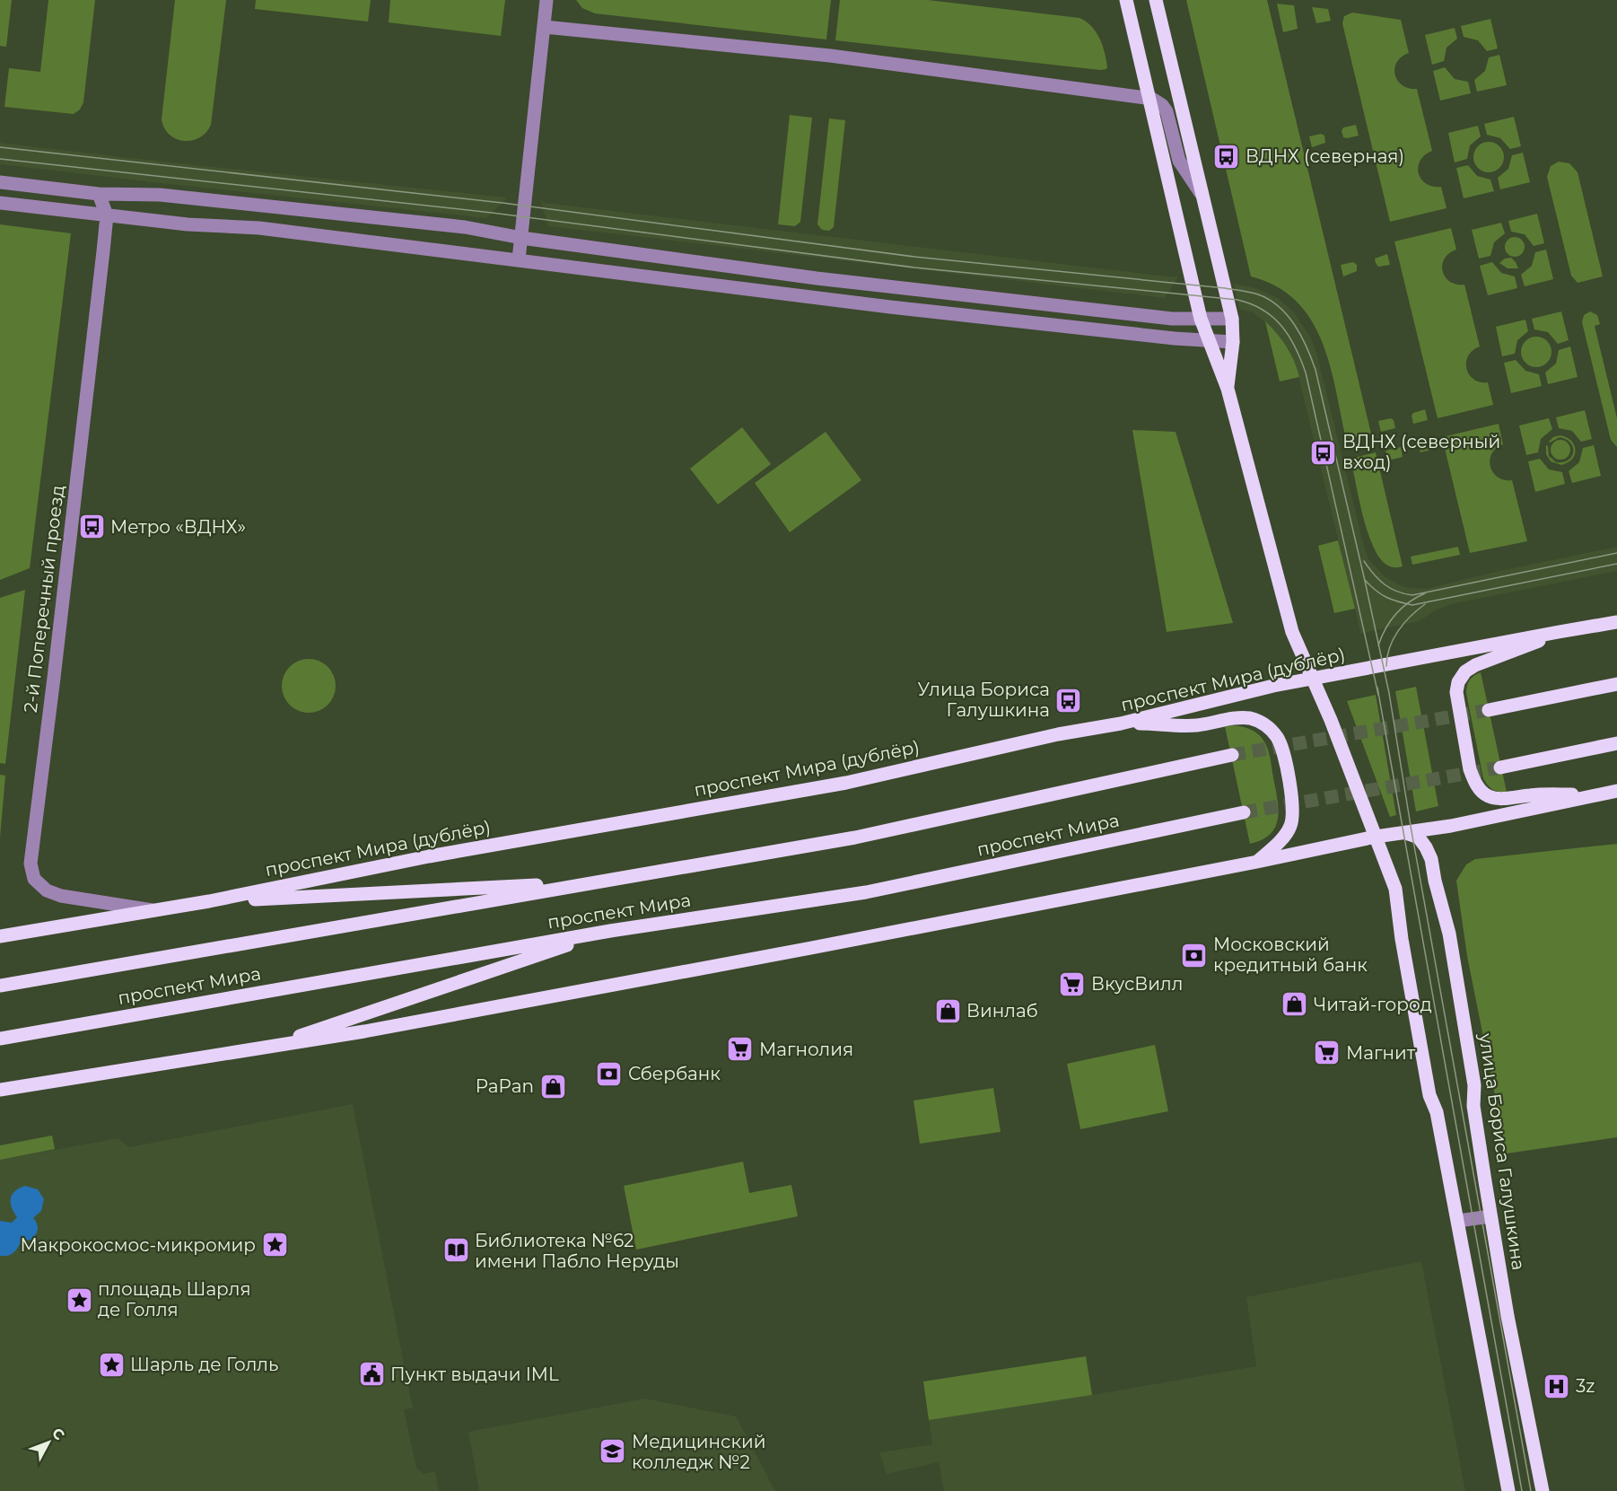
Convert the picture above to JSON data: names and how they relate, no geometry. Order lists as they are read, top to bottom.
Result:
{
  "streets": {
    "main road": ["проспект Мира (дублёр)", "проспект Мира", "улица Бориса Галушкина"],
    "street": ["2-й Поперечный проезд"]
  },
  "crossings": [
    ["2-й Поперечный проезд", "проспект Мира (дублёр)"]
  ],
  "places": {
    "bus stop": [
      "ВДНХ (северная)",
      "ВДНХ (северный вход)",
      "Метро «ВДНХ»",
      "Улица Бориса Галушкина"
    ],
    "bank": ["Московский кредитный банк", "Сбербанк"],
    "supermarket": ["ВкусВилл", "Магнолия", "Магнит"],
    "shop": ["Читай-город", "Винлаб", "PaPan"],
    "place": ["Макрокосмос-микромир", "площадь Шарля де Голля", "Шарль де Голль"],
    "library": ["Библиотека №62 имени Пабло Неруды"],
    "public building": ["Пункт выдачи IML"],
    "hospital": ["3z"],
    "school or university": ["Медицинский колледж №2"]
  },
  "north": "top right"
}
